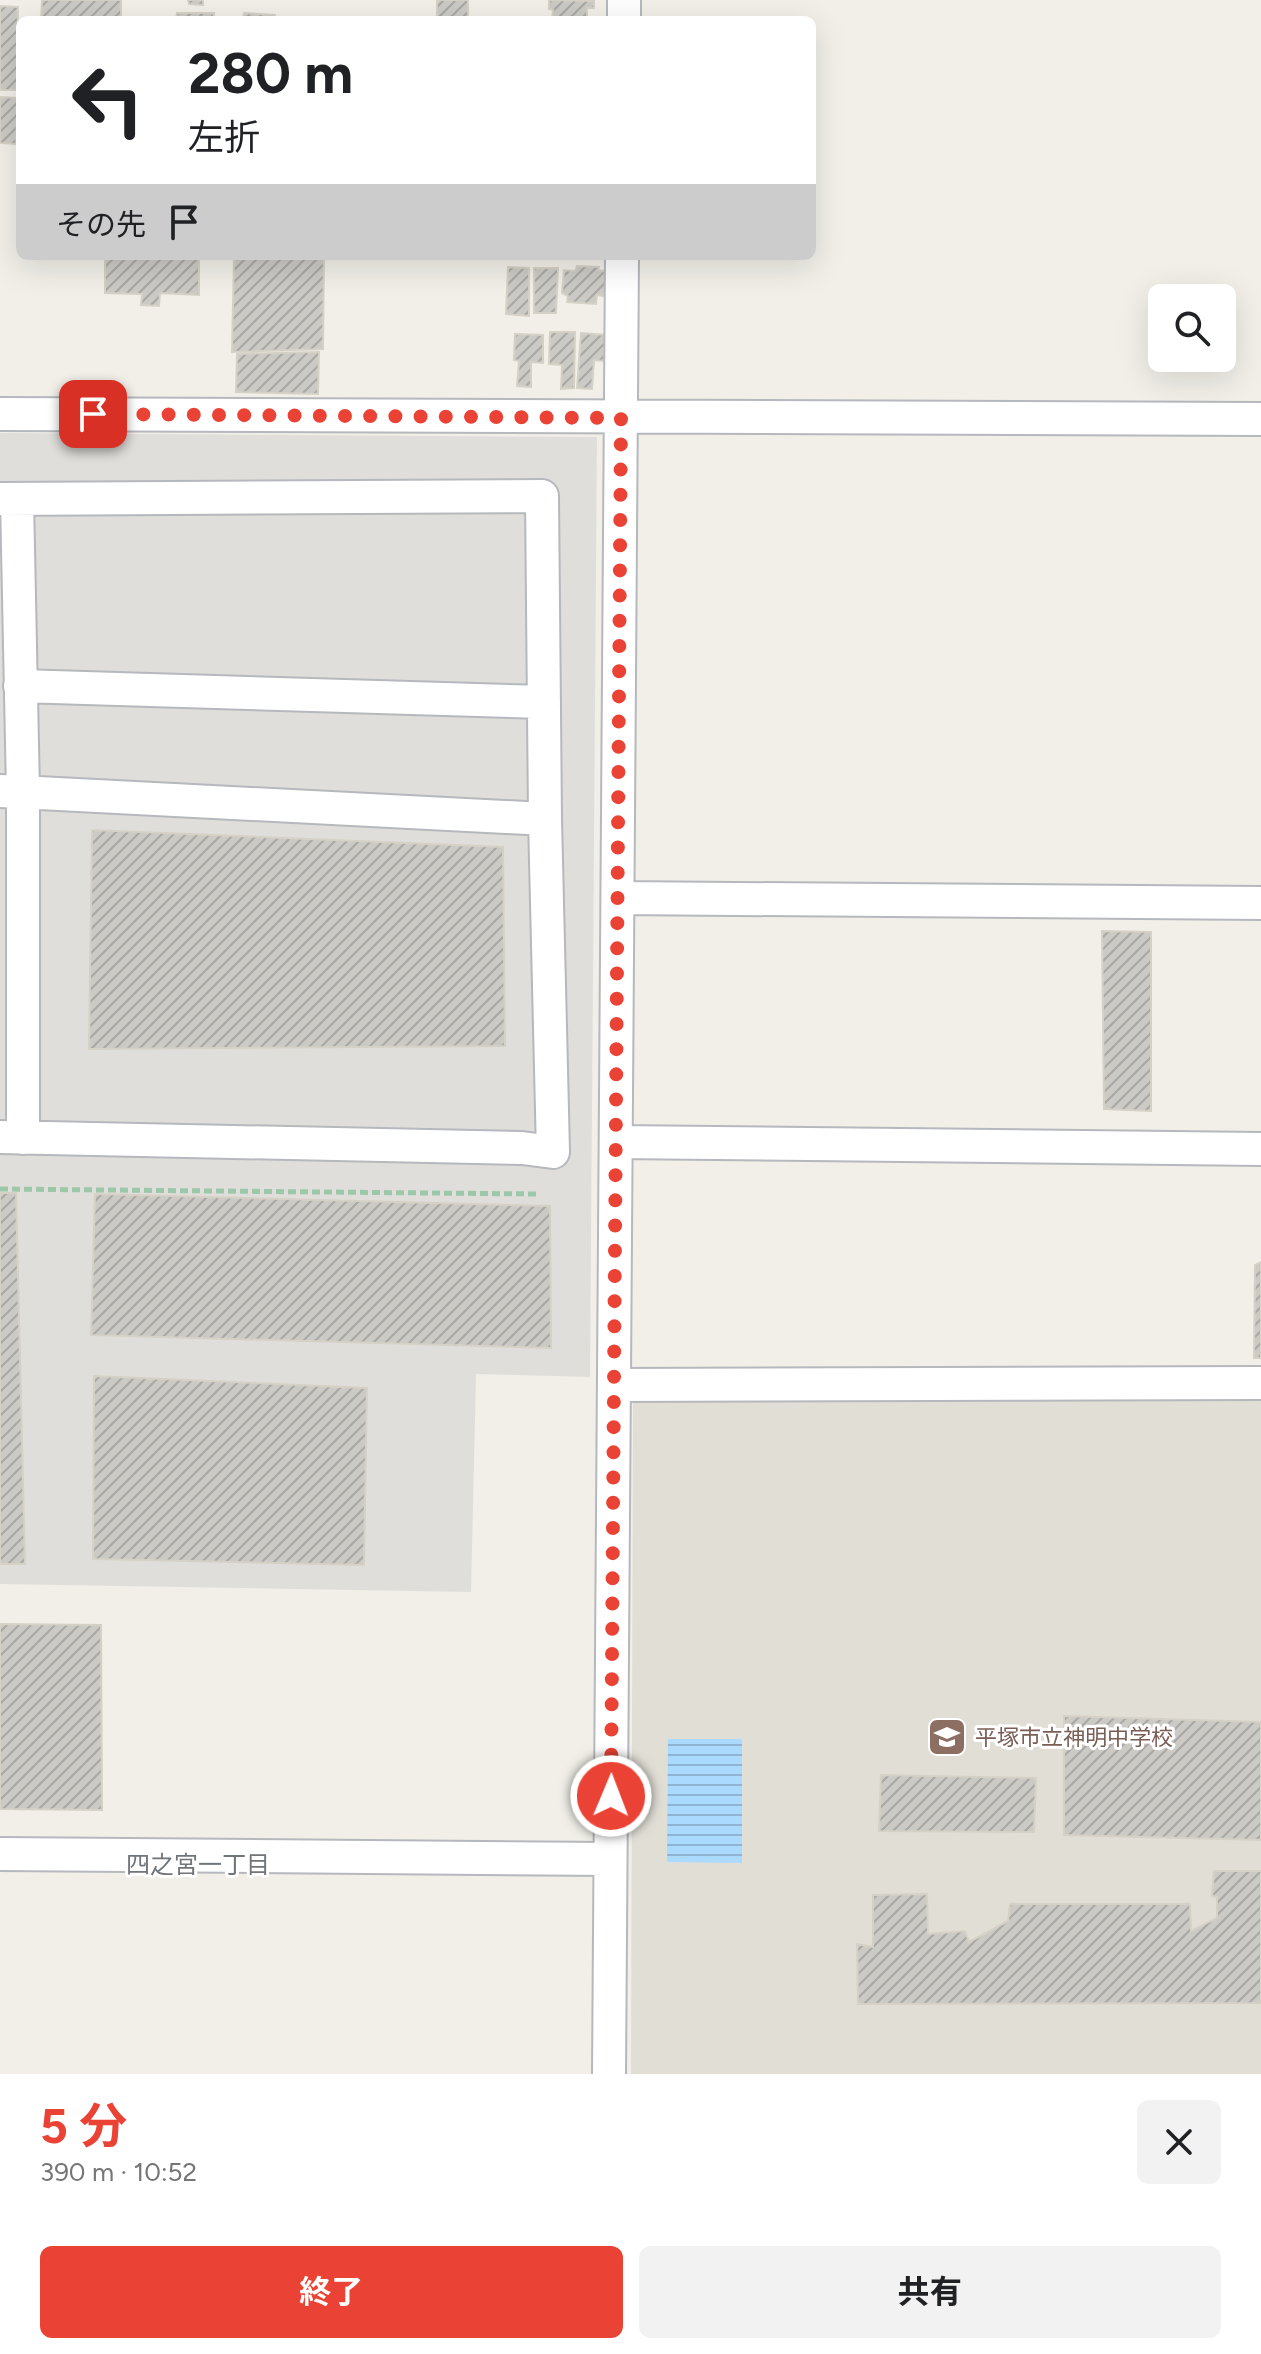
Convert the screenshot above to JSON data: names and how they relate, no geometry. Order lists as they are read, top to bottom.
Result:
{
  "districts": ["四之宮一丁目"],
  "places": {
    "school or university": ["平塚市立神明中学校"]
  },
  "page": {
    "turn": ["280 m", "左折"],
    "then": "その先",
    "heading": ["5 分", "390 m · 10:52"],
    "buttons": ["終了", "共有"]
  }
}
